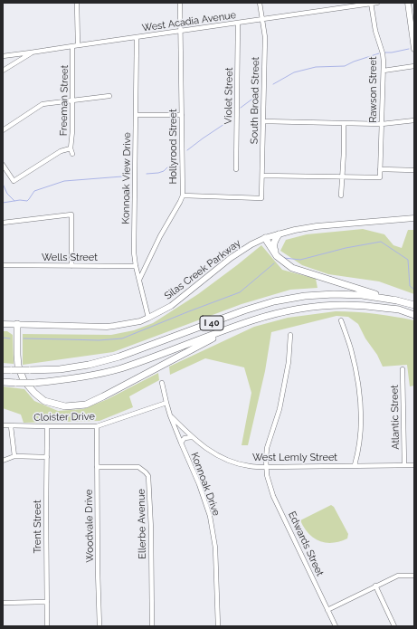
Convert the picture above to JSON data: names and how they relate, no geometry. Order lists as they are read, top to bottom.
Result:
{
  "streets": {
    "highway": ["I 40"],
    "main road": ["Silas Creek Parkway"],
    "street": [
      "West Acadia Avenue",
      "Rawson Street",
      "Violet Street",
      "Freeman Street",
      "South Broad Street",
      "Hollyrood Street",
      "Konnoak View Drive",
      "Wells Street",
      "Cloister Drive",
      "Atlantic Street",
      "West Lemly Street",
      "Konnoak Drive",
      "Ellerbe Avenue",
      "Woodvale Drive",
      "Trent Street",
      "Edwards Street"
    ]
  },
  "crossings": [
    ["West Acadia Avenue", "Rawson Street"],
    ["West Acadia Avenue", "Violet Street"],
    ["West Acadia Avenue", "Freeman Street"],
    ["West Acadia Avenue", "South Broad Street"],
    ["West Acadia Avenue", "Hollyrood Street"],
    ["West Acadia Avenue", "Konnoak View Drive"],
    ["South Broad Street", "Hollyrood Street"],
    ["Hollyrood Street", "Konnoak View Drive"],
    ["Konnoak View Drive", "Wells Street"],
    ["Konnoak View Drive", "Silas Creek Parkway"],
    ["Cloister Drive", "Konnoak Drive"],
    ["Cloister Drive", "Woodvale Drive"],
    ["Cloister Drive", "Trent Street"],
    ["Atlantic Street", "West Lemly Street"],
    ["West Lemly Street", "Konnoak Drive"],
    ["West Lemly Street", "Edwards Street"],
    ["Ellerbe Avenue", "Woodvale Drive"]
  ]
}
